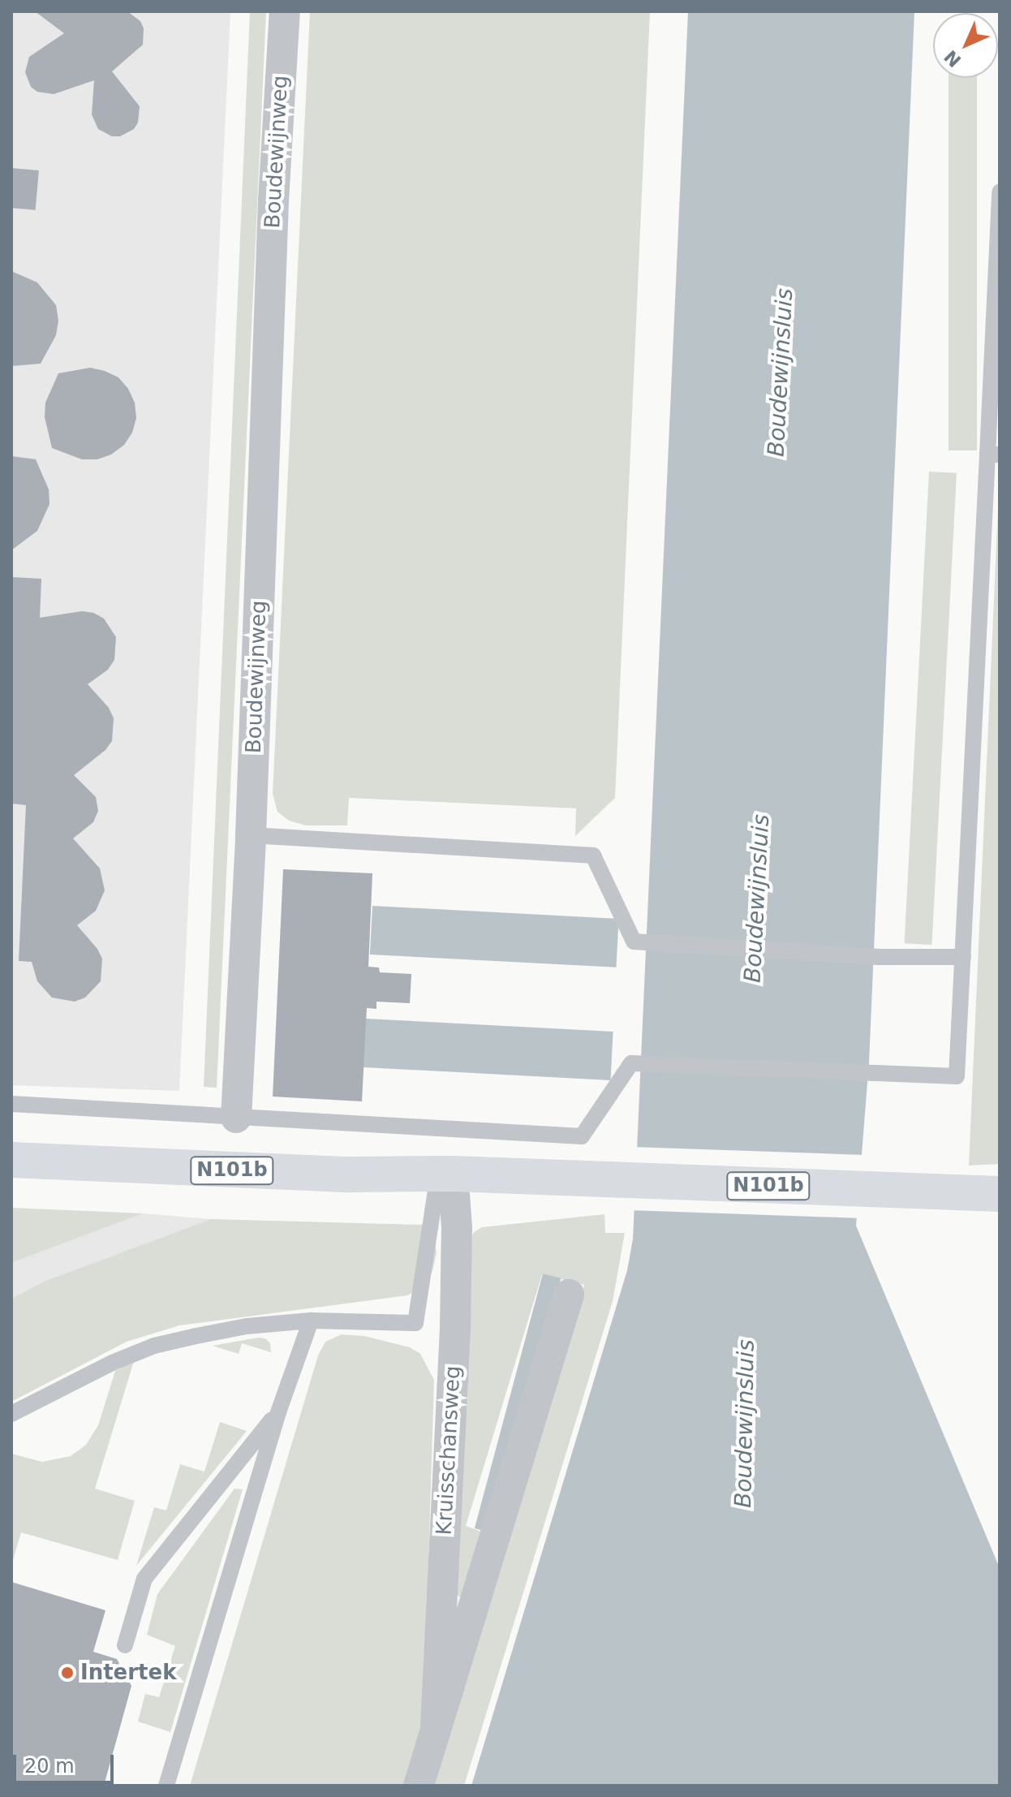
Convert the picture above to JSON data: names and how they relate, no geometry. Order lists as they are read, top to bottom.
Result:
{
  "streets": {
    "main road": ["N101b"],
    "street": ["Boudewijnweg", "Kruisschansweg"]
  },
  "crossings": [
    ["N101b", "Kruisschansweg"]
  ],
  "water": ["Boudewijnsluis"],
  "places": ["Intertek"],
  "scale_bar": "20 m",
  "north": "bottom left"
}
